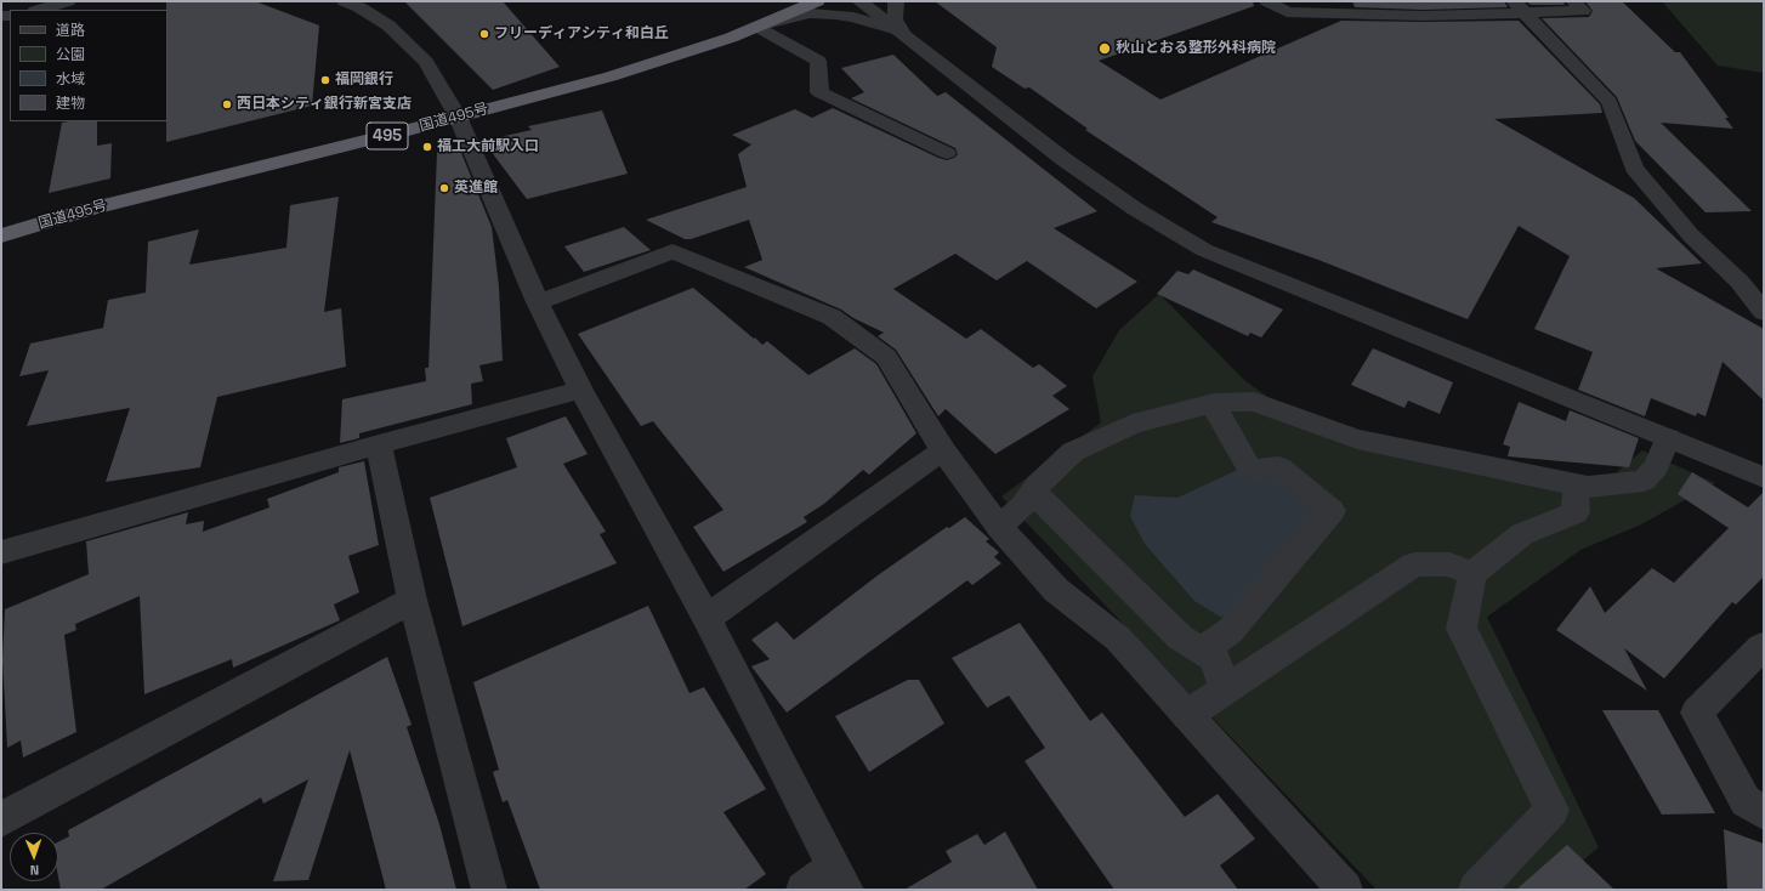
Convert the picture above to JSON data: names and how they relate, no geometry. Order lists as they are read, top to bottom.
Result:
{
  "streets": {
    "highway": ["国道495号", "495"]
  },
  "places": [
    "フリーディアシティ和白丘",
    "秋山とおる整形外科病院",
    "福岡銀行",
    "西日本シティ銀行新宮支店",
    "福工大前駅入口",
    "英進館"
  ],
  "legend": [
    "道路",
    "公園",
    "水域",
    "建物"
  ],
  "north": "bottom"
}
